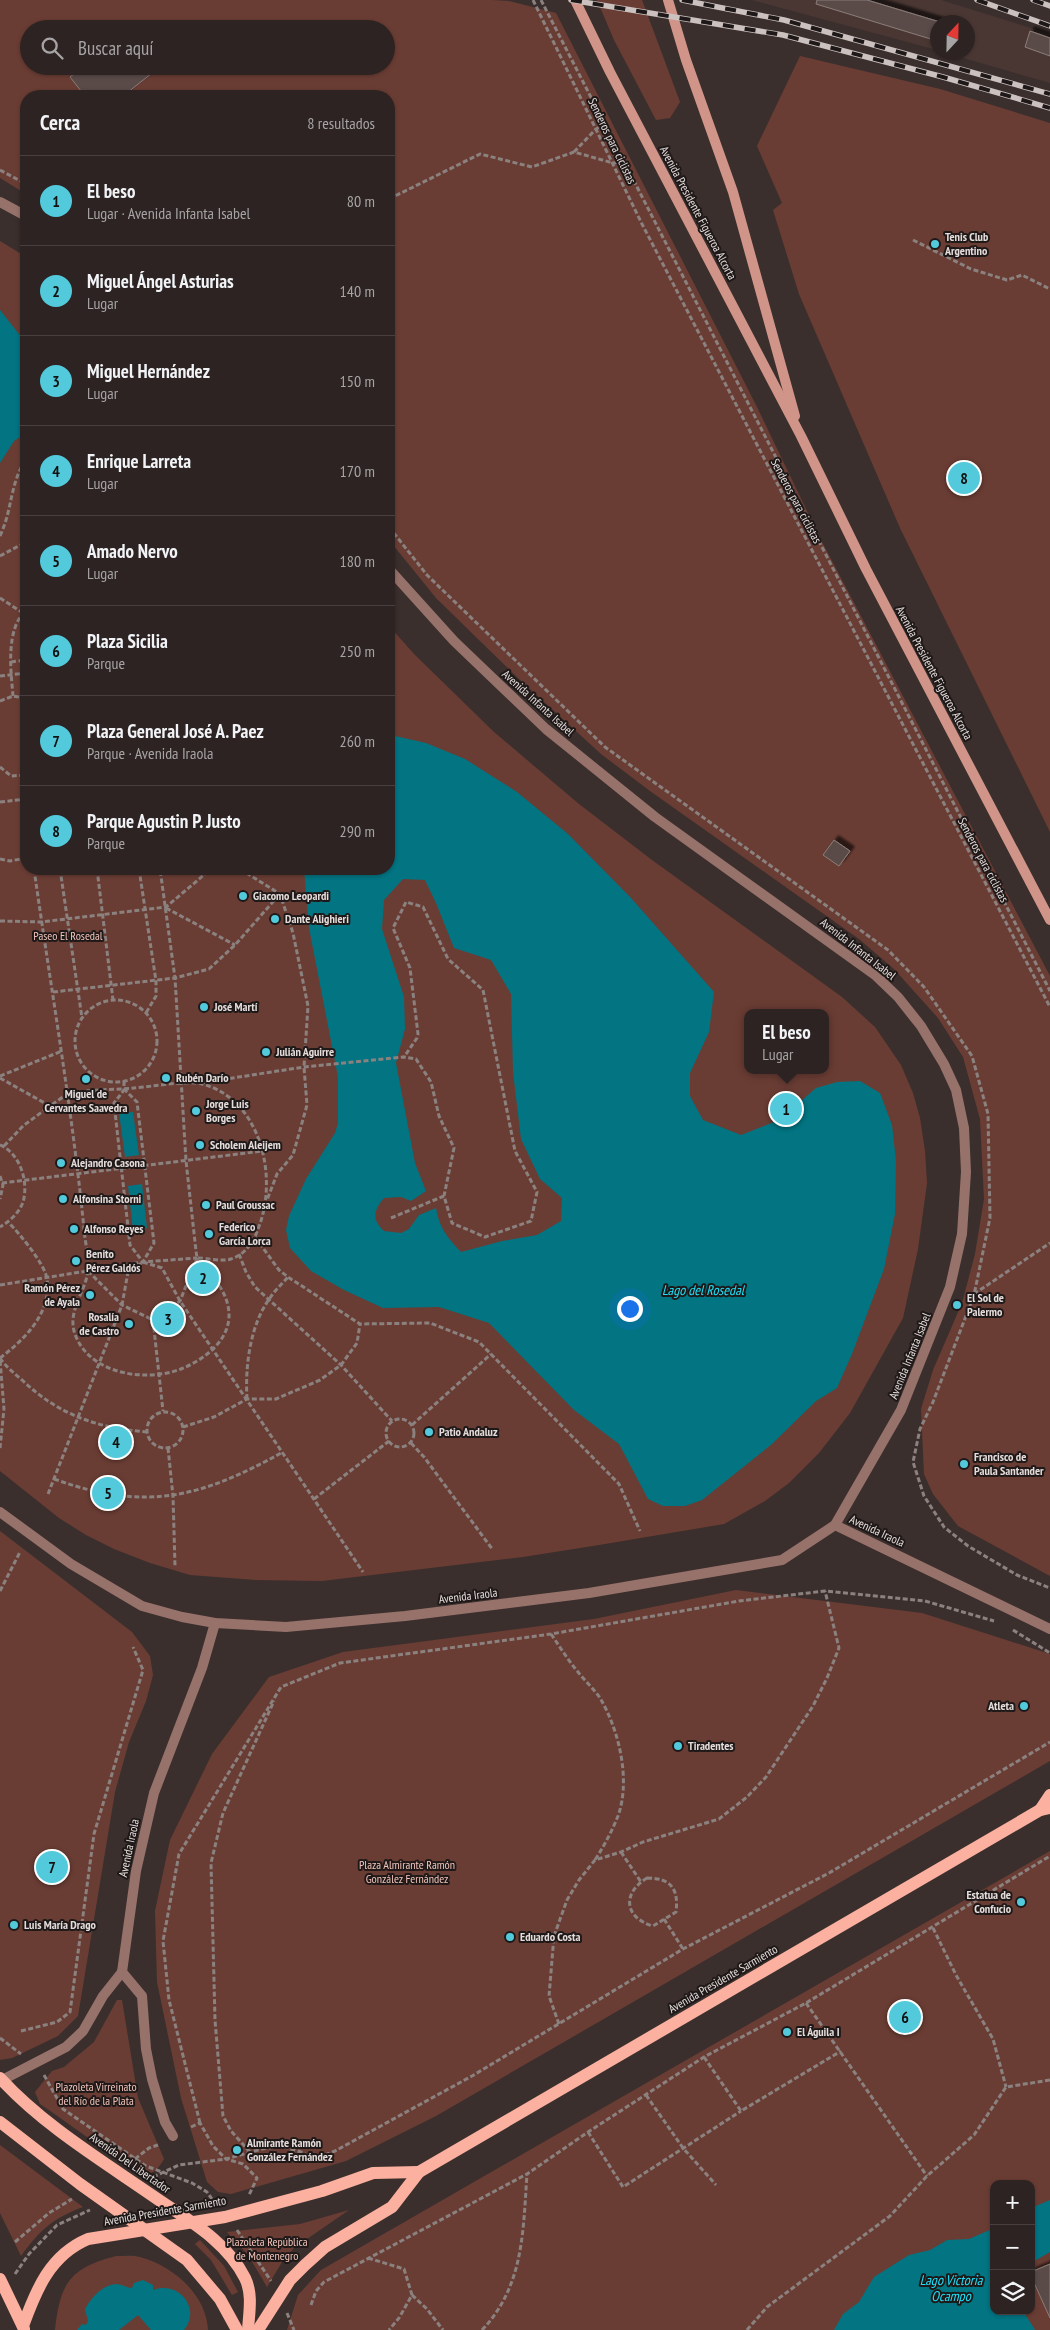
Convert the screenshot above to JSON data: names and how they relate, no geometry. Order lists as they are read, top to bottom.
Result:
{
  "streets": {
    "main road": ["Avenida Presidente Figueroa Alcorta", "Avenida Presidente Sarmiento", "Avenida Del Libertador"],
    "street": ["Avenida Infanta Isabel", "Avenida Iraola"],
    "path": ["Senderos para ciclistas"]
  },
  "crossings": [
    ["Avenida Infanta Isabel", "Avenida Iraola"],
    ["Avenida Presidente Sarmiento", "Avenida Del Libertador"]
  ],
  "water": ["Lago del Rosedal", "Lago Victoria Ocampo"],
  "parks": [
    "Paseo El Rosedal",
    "Plaza Almirante Ramón González Fernández",
    "Plazoleta Virreinato del Río de la Plata",
    "Plazoleta República de Montenegro"
  ],
  "places": [
    "Tenis Club Argentino",
    "Giacomo Leopardi",
    "Dante Alighieri",
    "José Martí",
    "Julián Aguirre",
    "Rubén Darío",
    "Miguel de Cervantes Saavedra",
    "Jorge Luis Borges",
    "Scholem Aleijem",
    "Alejandro Casona",
    "Alfonsina Storni",
    "Paul Groussac",
    "Alfonso Reyes",
    "Federico García Lorca",
    "Benito Pérez Galdós",
    "Ramón Pérez de Ayala",
    "El Sol de Palermo",
    "Rosalía de Castro",
    "Patio Andaluz",
    "Francisco de Paula Santander",
    "Atleta",
    "Tiradentes",
    "Estatua de Confucio",
    "Luis María Drago",
    "Eduardo Costa",
    "El Águila I",
    "Almirante Ramón González Fernández"
  ],
  "north": "top",
  "page": {
    "search": "Buscar aquí",
    "heading": ["Cerca", "8 resultados"],
    "list": [
      {
        "mark": "1",
        "name": "El beso",
        "note": "Lugar · Avenida Infanta Isabel",
        "value": "80 m"
      },
      {
        "mark": "2",
        "name": "Miguel Ángel Asturias",
        "note": "Lugar",
        "value": "140 m"
      },
      {
        "mark": "3",
        "name": "Miguel Hernández",
        "note": "Lugar",
        "value": "150 m"
      },
      {
        "mark": "4",
        "name": "Enrique Larreta",
        "note": "Lugar",
        "value": "170 m"
      },
      {
        "mark": "5",
        "name": "Amado Nervo",
        "note": "Lugar",
        "value": "180 m"
      },
      {
        "mark": "6",
        "name": "Plaza Sicilia",
        "note": "Parque",
        "value": "250 m"
      },
      {
        "mark": "7",
        "name": "Plaza General José A. Paez",
        "note": "Parque · Avenida Iraola",
        "value": "260 m"
      },
      {
        "mark": "8",
        "name": "Parque Agustin P. Justo",
        "note": "Parque",
        "value": "290 m"
      }
    ],
    "pins": [
      "8",
      "1",
      "2",
      "3",
      "4",
      "5",
      "7",
      "6"
    ],
    "popup": ["El beso", "Lugar"],
    "map_buttons": ["+", "−"]
  }
}
